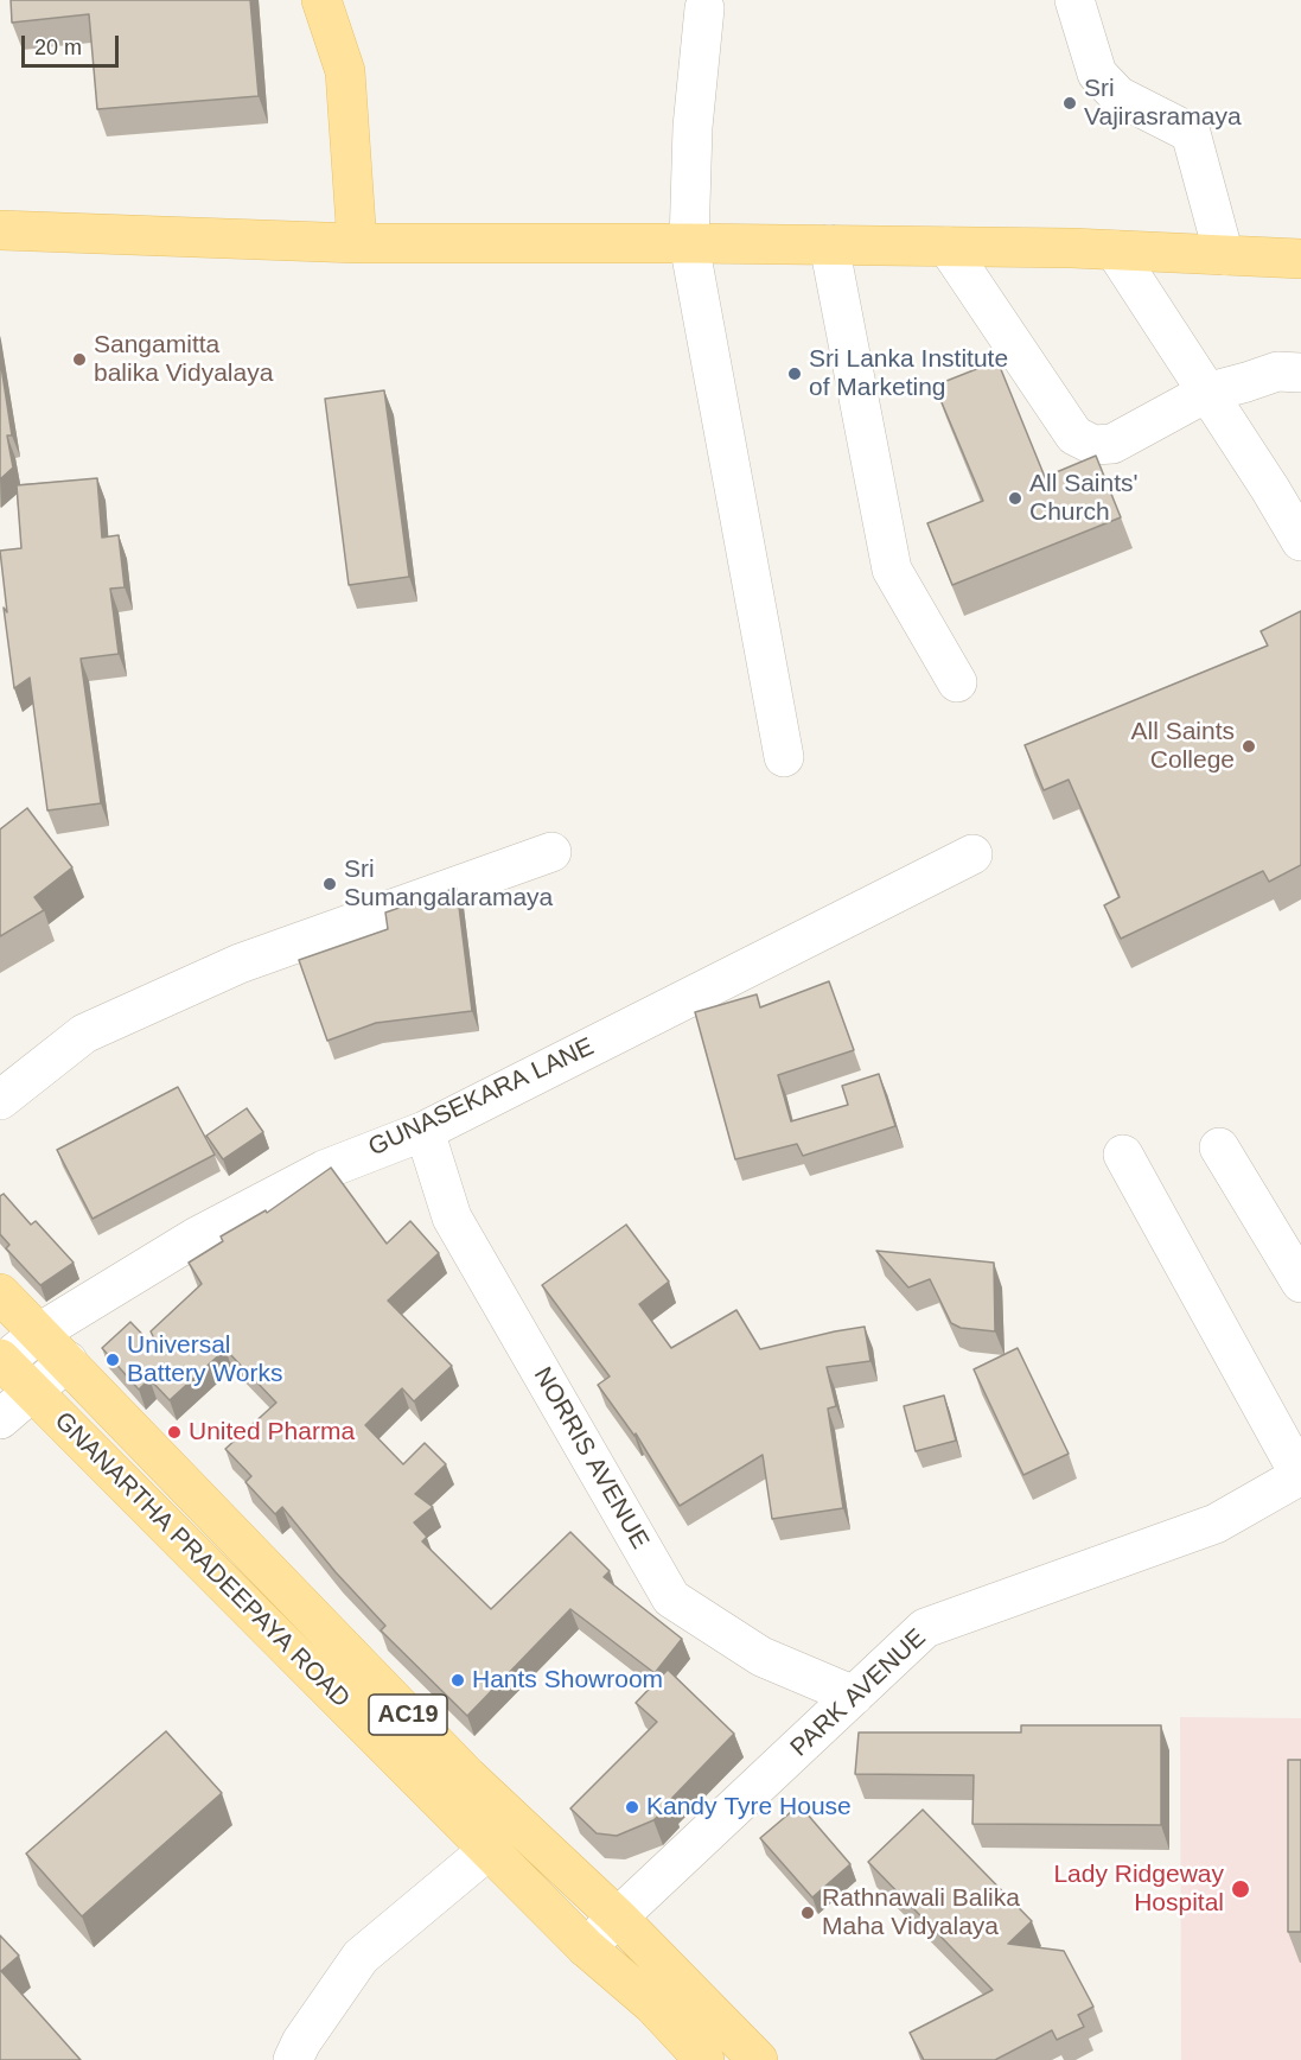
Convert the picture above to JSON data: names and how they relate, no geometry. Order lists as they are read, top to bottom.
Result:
{
  "streets": {
    "main road": ["GNANARTHA PRADEEPAYA ROAD", "AC19"],
    "street": ["GUNASEKARA LANE", "NORRIS AVENUE", "PARK AVENUE"]
  },
  "crossings": [
    ["GUNASEKARA LANE", "NORRIS AVENUE"],
    ["GUNASEKARA LANE", "AC19"],
    ["NORRIS AVENUE", "PARK AVENUE"],
    ["GNANARTHA PRADEEPAYA ROAD", "PARK AVENUE"],
    ["GNANARTHA PRADEEPAYA ROAD", "AC19"]
  ],
  "places": [
    "Sri Vajirasramaya",
    "Sangamitta balika Vidyalaya",
    "Sri Lanka Institute of Marketing",
    "All Saints' Church",
    "All Saints College",
    "Sri Sumangalaramaya",
    "Universal Battery Works",
    "United Pharma",
    "Hants Showroom",
    "Kandy Tyre House",
    "Lady Ridgeway Hospital",
    "Rathnawali Balika Maha Vidyalaya"
  ],
  "scale_bar": "20 m"
}
